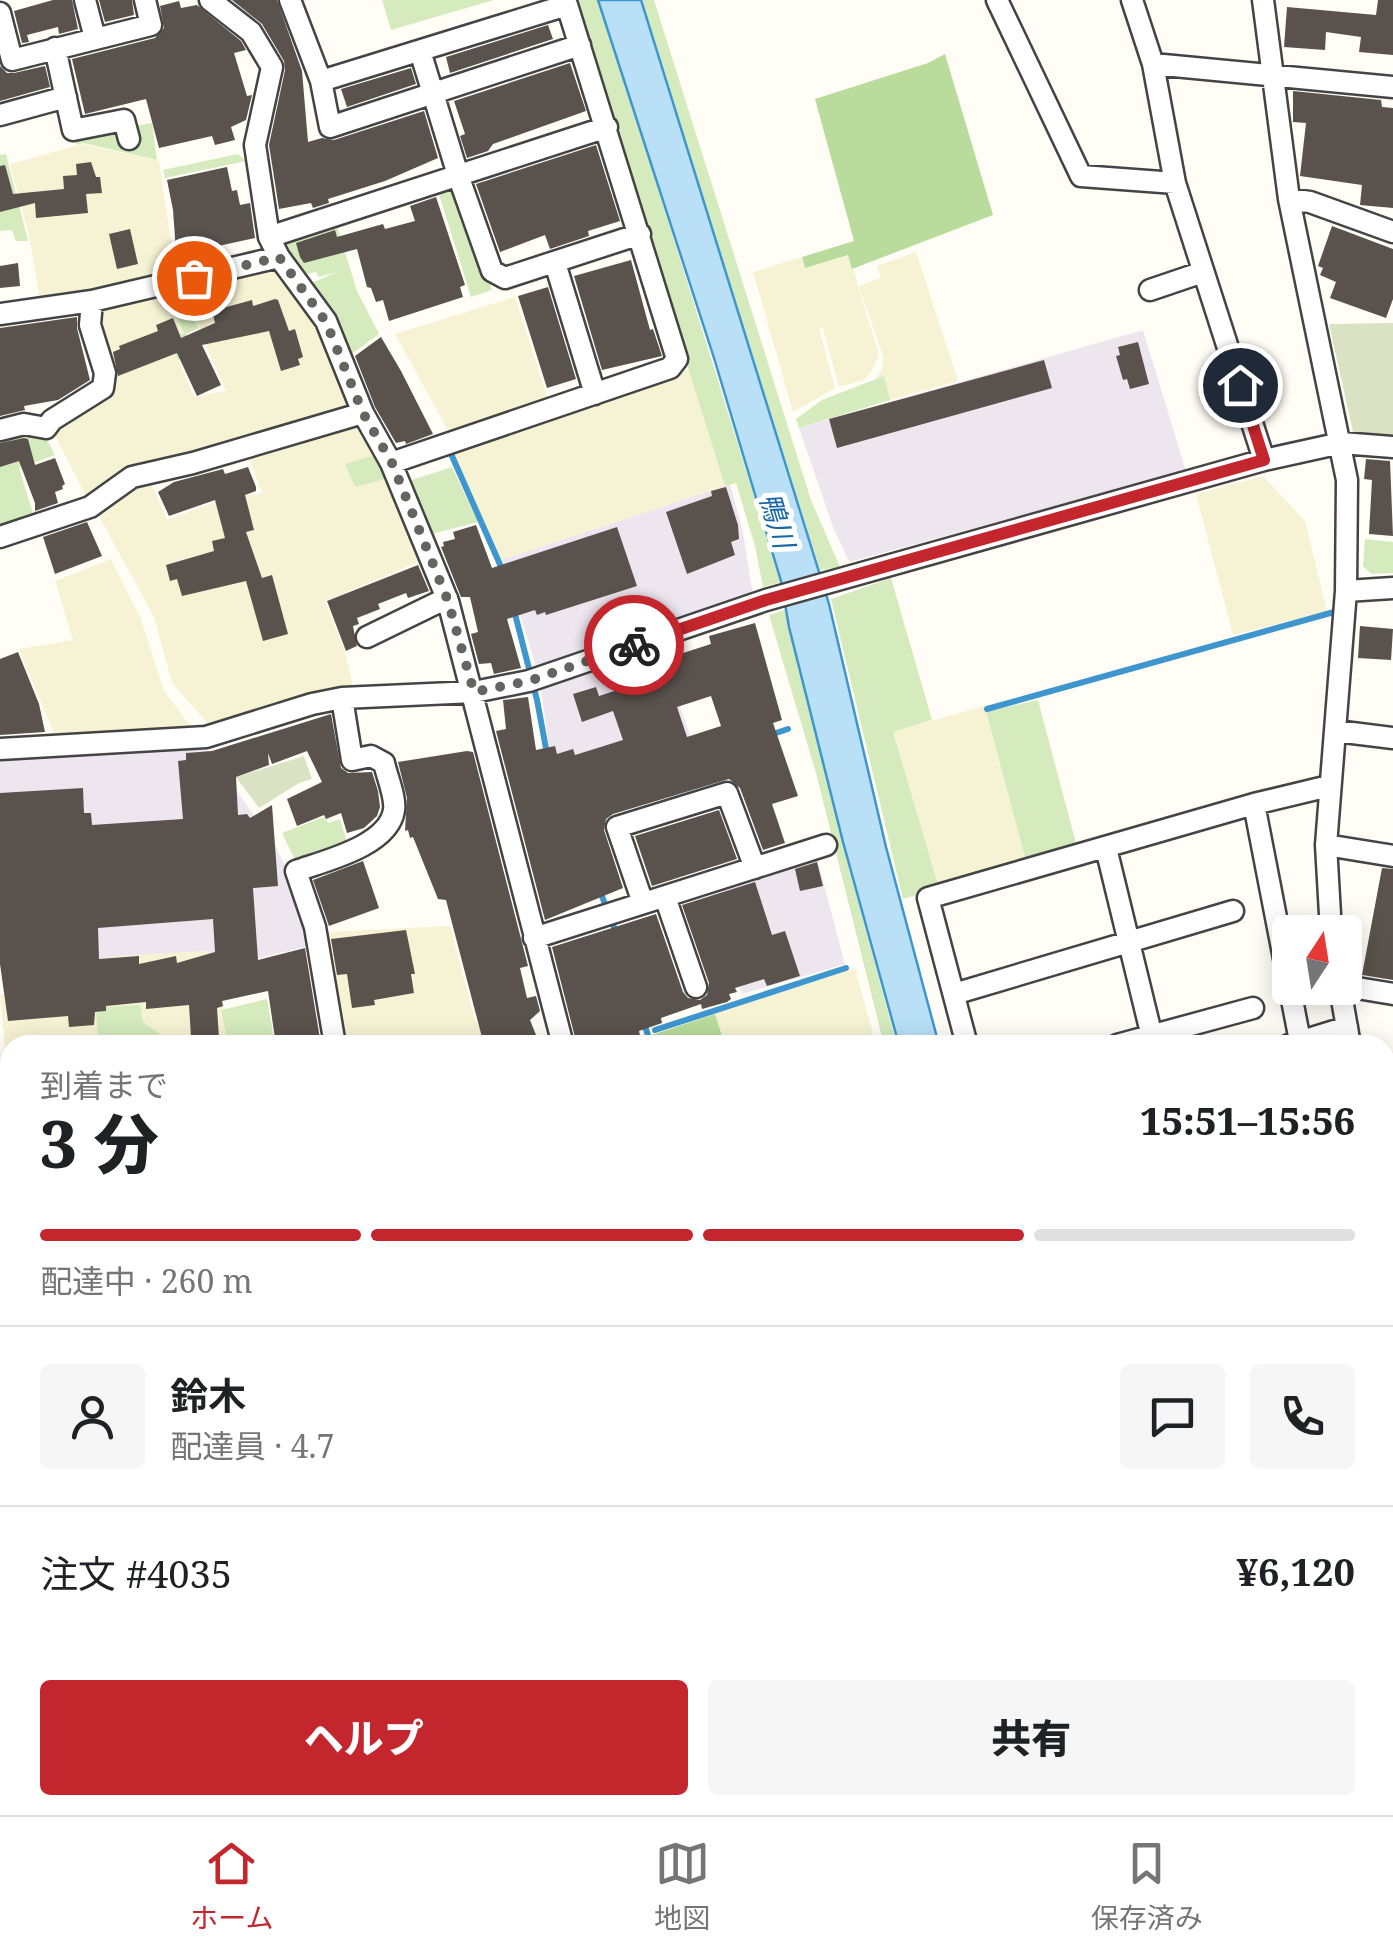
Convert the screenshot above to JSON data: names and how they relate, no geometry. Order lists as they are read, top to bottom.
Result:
{
  "water": ["鴨川"],
  "north": "top",
  "page": {
    "heading": ["3 分", "到着まで", "15:51–15:56"],
    "panel": [
      "鈴木",
      "配達員 · 4.7",
      "注文 #4035",
      "¥6,120"
    ],
    "bar": "配達中 · 260 m",
    "buttons": ["ヘルプ", "共有"],
    "tabs": ["ホーム", "地図", "保存済み"]
  }
}
